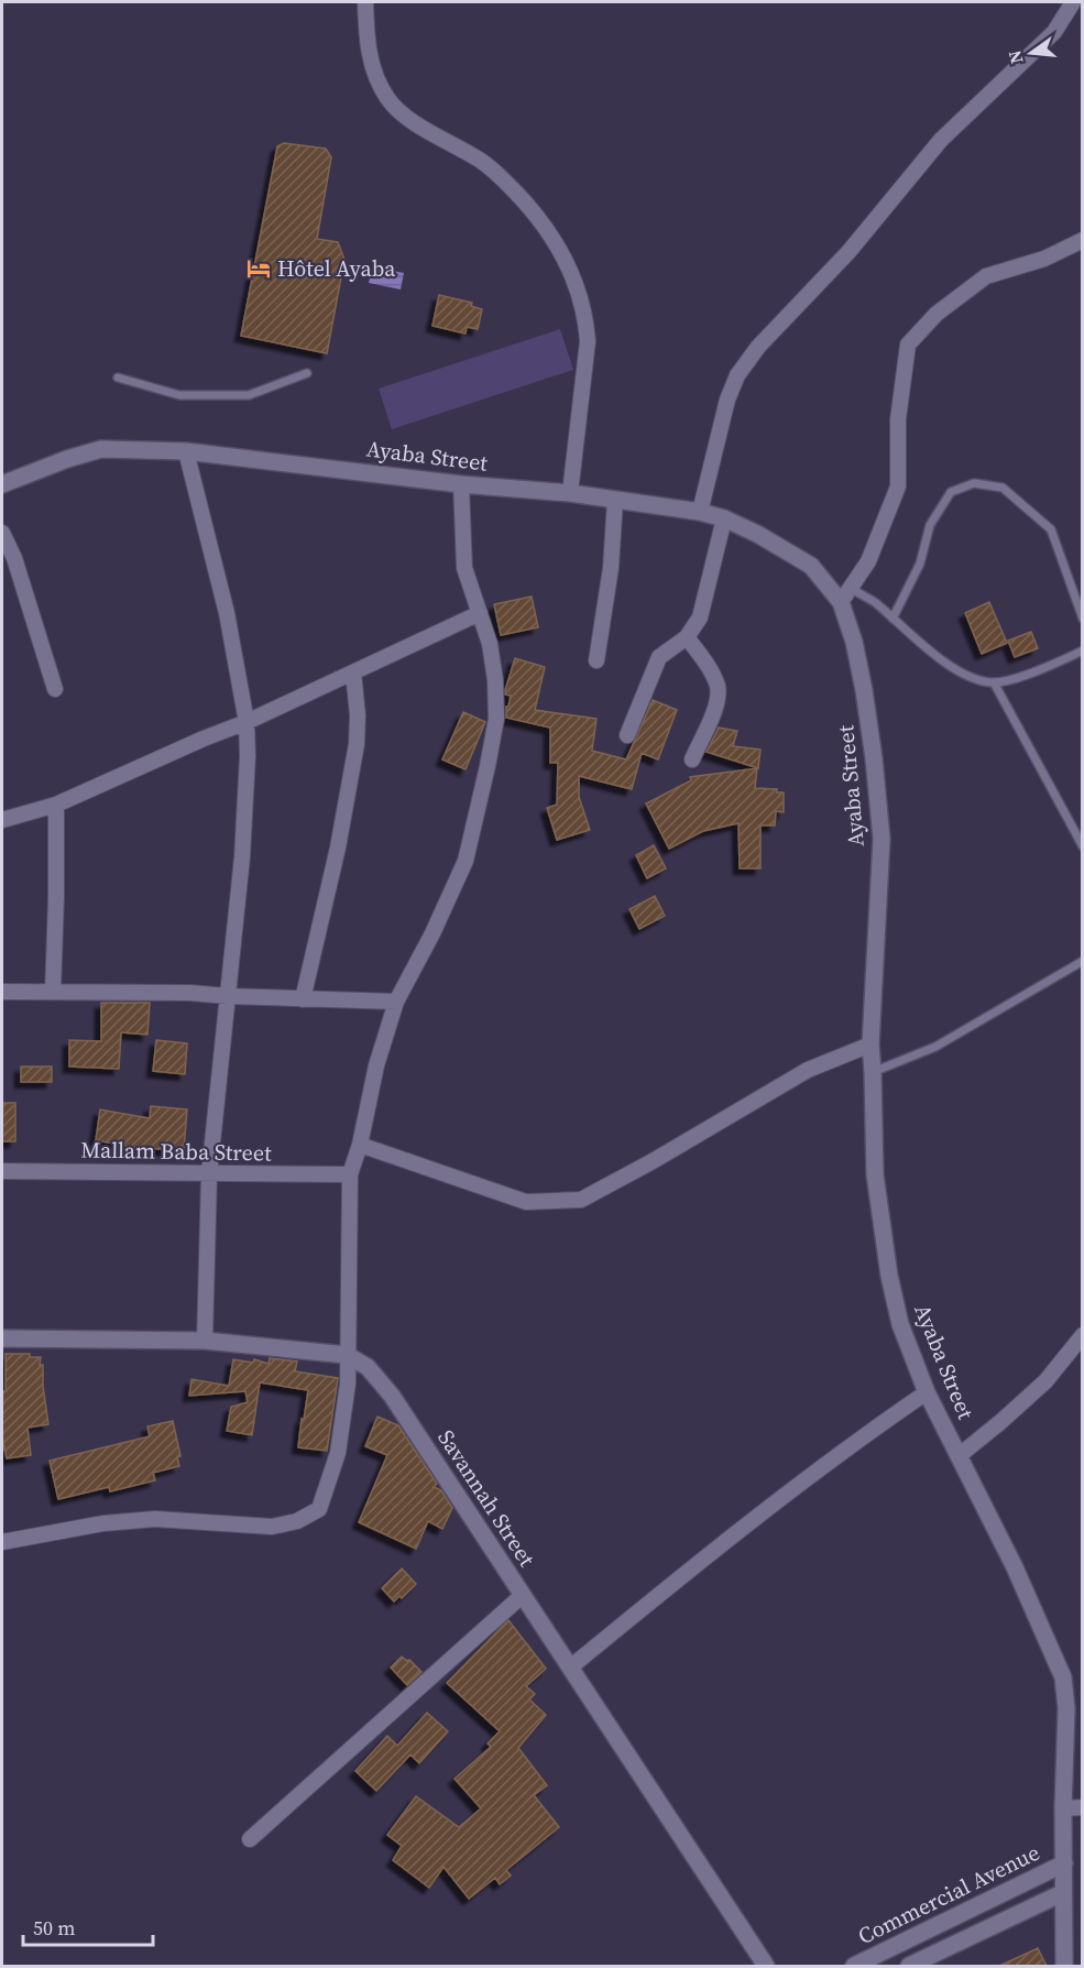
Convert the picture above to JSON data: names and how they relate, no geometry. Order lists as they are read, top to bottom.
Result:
{
  "streets": {
    "main road": ["Ayaba Street", "Savannah Street", "Commercial Avenue"],
    "street": ["Mallam Baba Street"]
  },
  "crossings": [
    ["Ayaba Street", "Commercial Avenue"]
  ],
  "places": {
    "hotel": ["Hôtel Ayaba"]
  },
  "scale_bar": "50 m",
  "north": "left"
}
